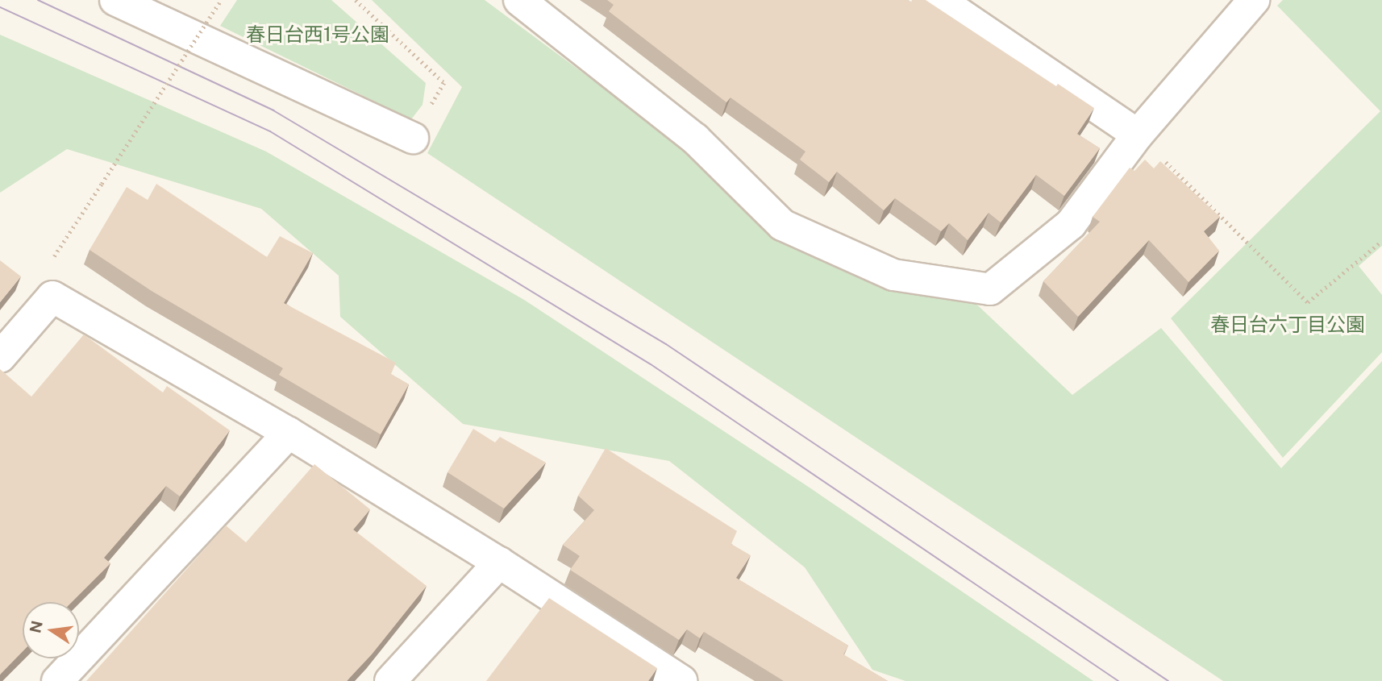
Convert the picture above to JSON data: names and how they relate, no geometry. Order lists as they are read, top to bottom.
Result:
{
  "parks": ["春日台西1号公園", "春日台六丁目公園"],
  "north": "left"
}
